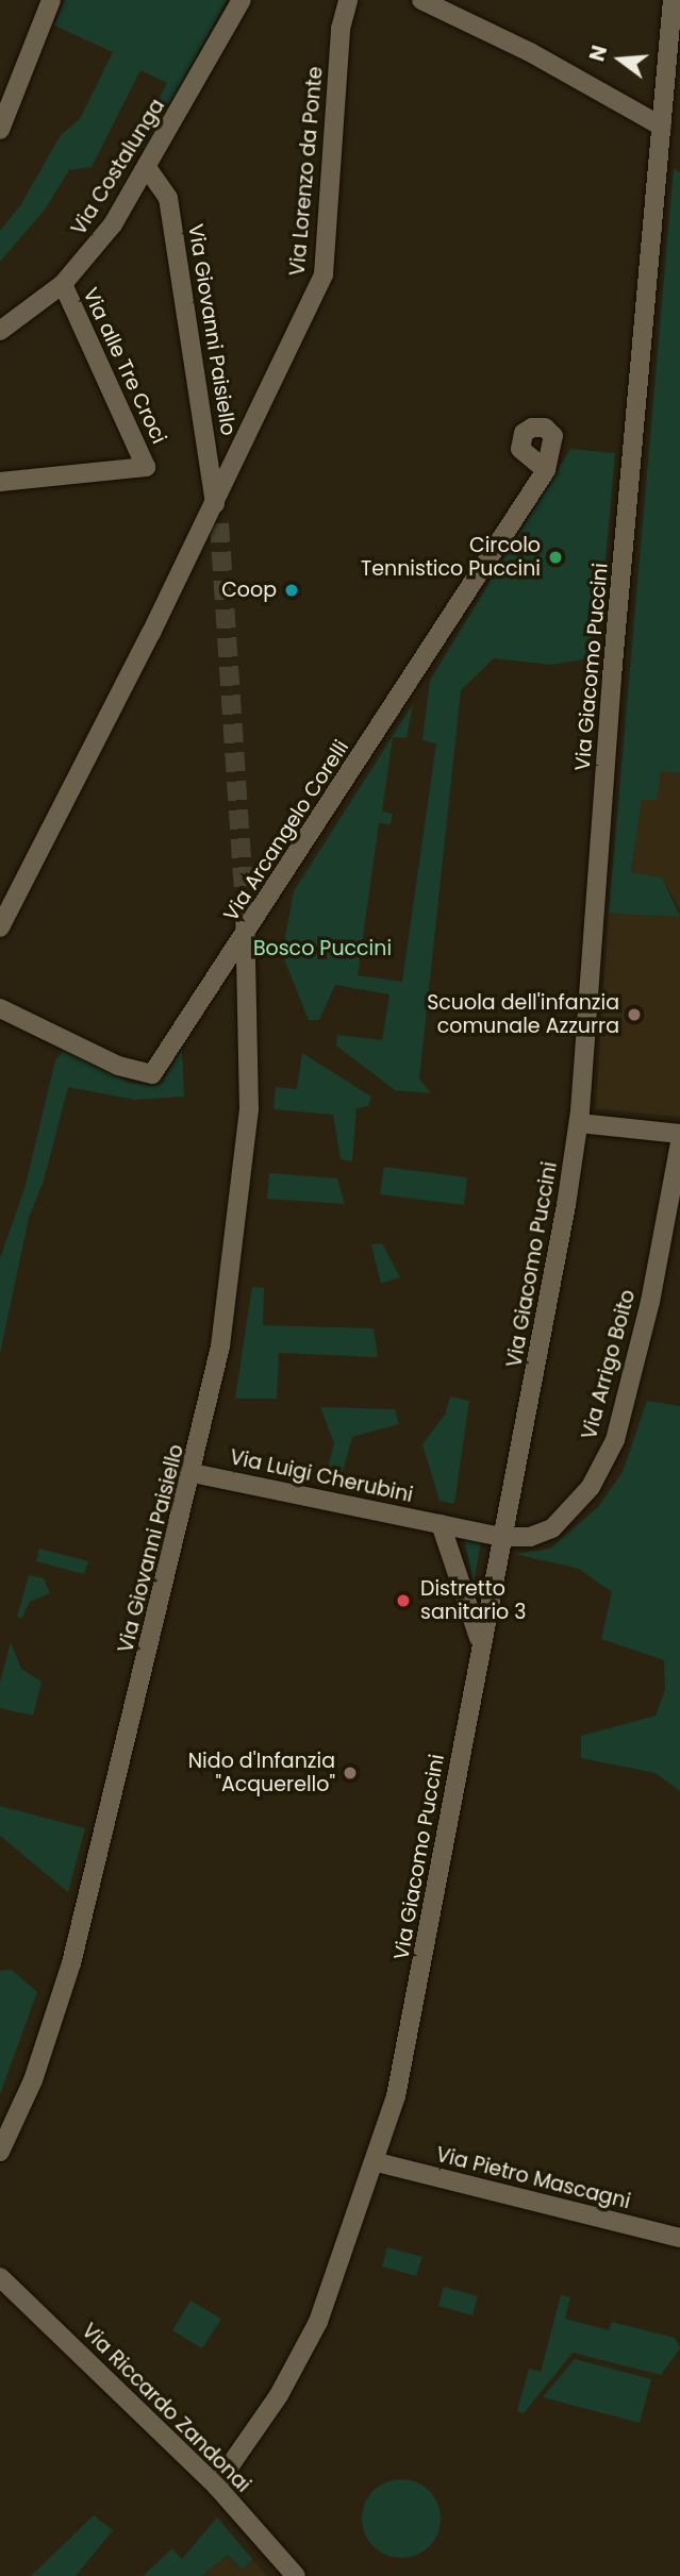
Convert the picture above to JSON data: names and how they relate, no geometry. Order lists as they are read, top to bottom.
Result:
{
  "streets": {
    "street": [
      "Via Costalunga",
      "Via Lorenzo da Ponte",
      "Via Giovanni Paisiello",
      "Via alle Tre Croci",
      "Via Giacomo Puccini",
      "Via Arcangelo Corelli",
      "Via Arrigo Boito",
      "Via Luigi Cherubini",
      "Via Pietro Mascagni",
      "Via Riccardo Zandonai"
    ]
  },
  "crossings": [
    ["Via Costalunga", "Via Giovanni Paisiello"],
    ["Via Costalunga", "Via alle Tre Croci"],
    ["Via Lorenzo da Ponte", "Via Giovanni Paisiello"],
    ["Via Giovanni Paisiello", "Via Arcangelo Corelli"],
    ["Via Giovanni Paisiello", "Via Luigi Cherubini"],
    ["Via Giacomo Puccini", "Via Arrigo Boito"],
    ["Via Giacomo Puccini", "Via Luigi Cherubini"],
    ["Via Giacomo Puccini", "Via Pietro Mascagni"],
    ["Via Giacomo Puccini", "Via Riccardo Zandonai"],
    ["Via Arrigo Boito", "Via Luigi Cherubini"]
  ],
  "parks": ["Bosco Puccini"],
  "places": [
    "Circolo Tennistico Puccini",
    "Coop",
    "Scuola dell'infanzia comunale Azzurra",
    "Distretto sanitario 3",
    "Nido d'Infanzia \"Acquerello\""
  ],
  "north": "left"
}
